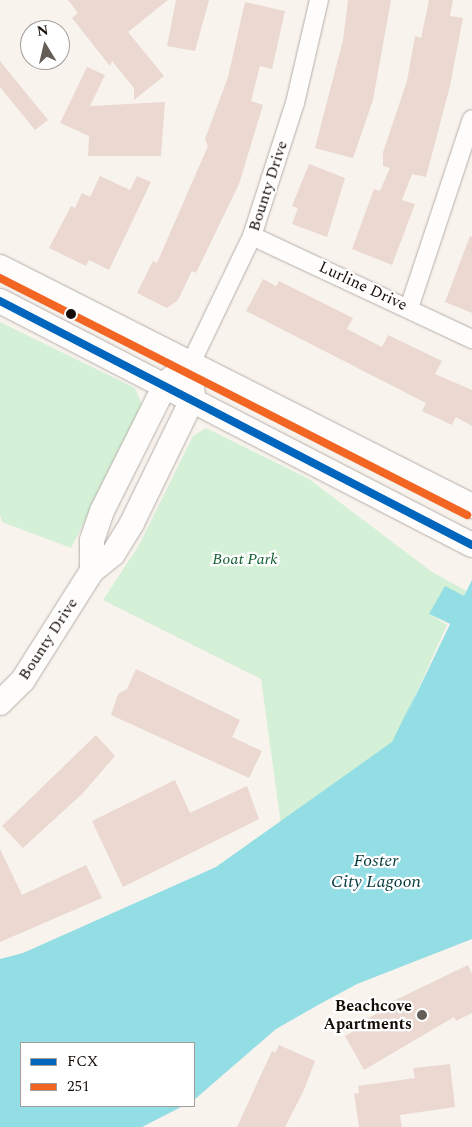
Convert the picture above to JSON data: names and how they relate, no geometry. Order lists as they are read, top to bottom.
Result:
{
  "streets": {
    "main road": ["Bounty Drive"],
    "street": ["Lurline Drive"]
  },
  "crossings": [
    ["Bounty Drive", "Lurline Drive"]
  ],
  "water": ["Foster City Lagoon"],
  "parks": ["Boat Park"],
  "places": ["Beachcove Apartments"],
  "lines": ["transit line 251", "transit line FCX"],
  "legend": ["FCX", "251"],
  "north": "top"
}
